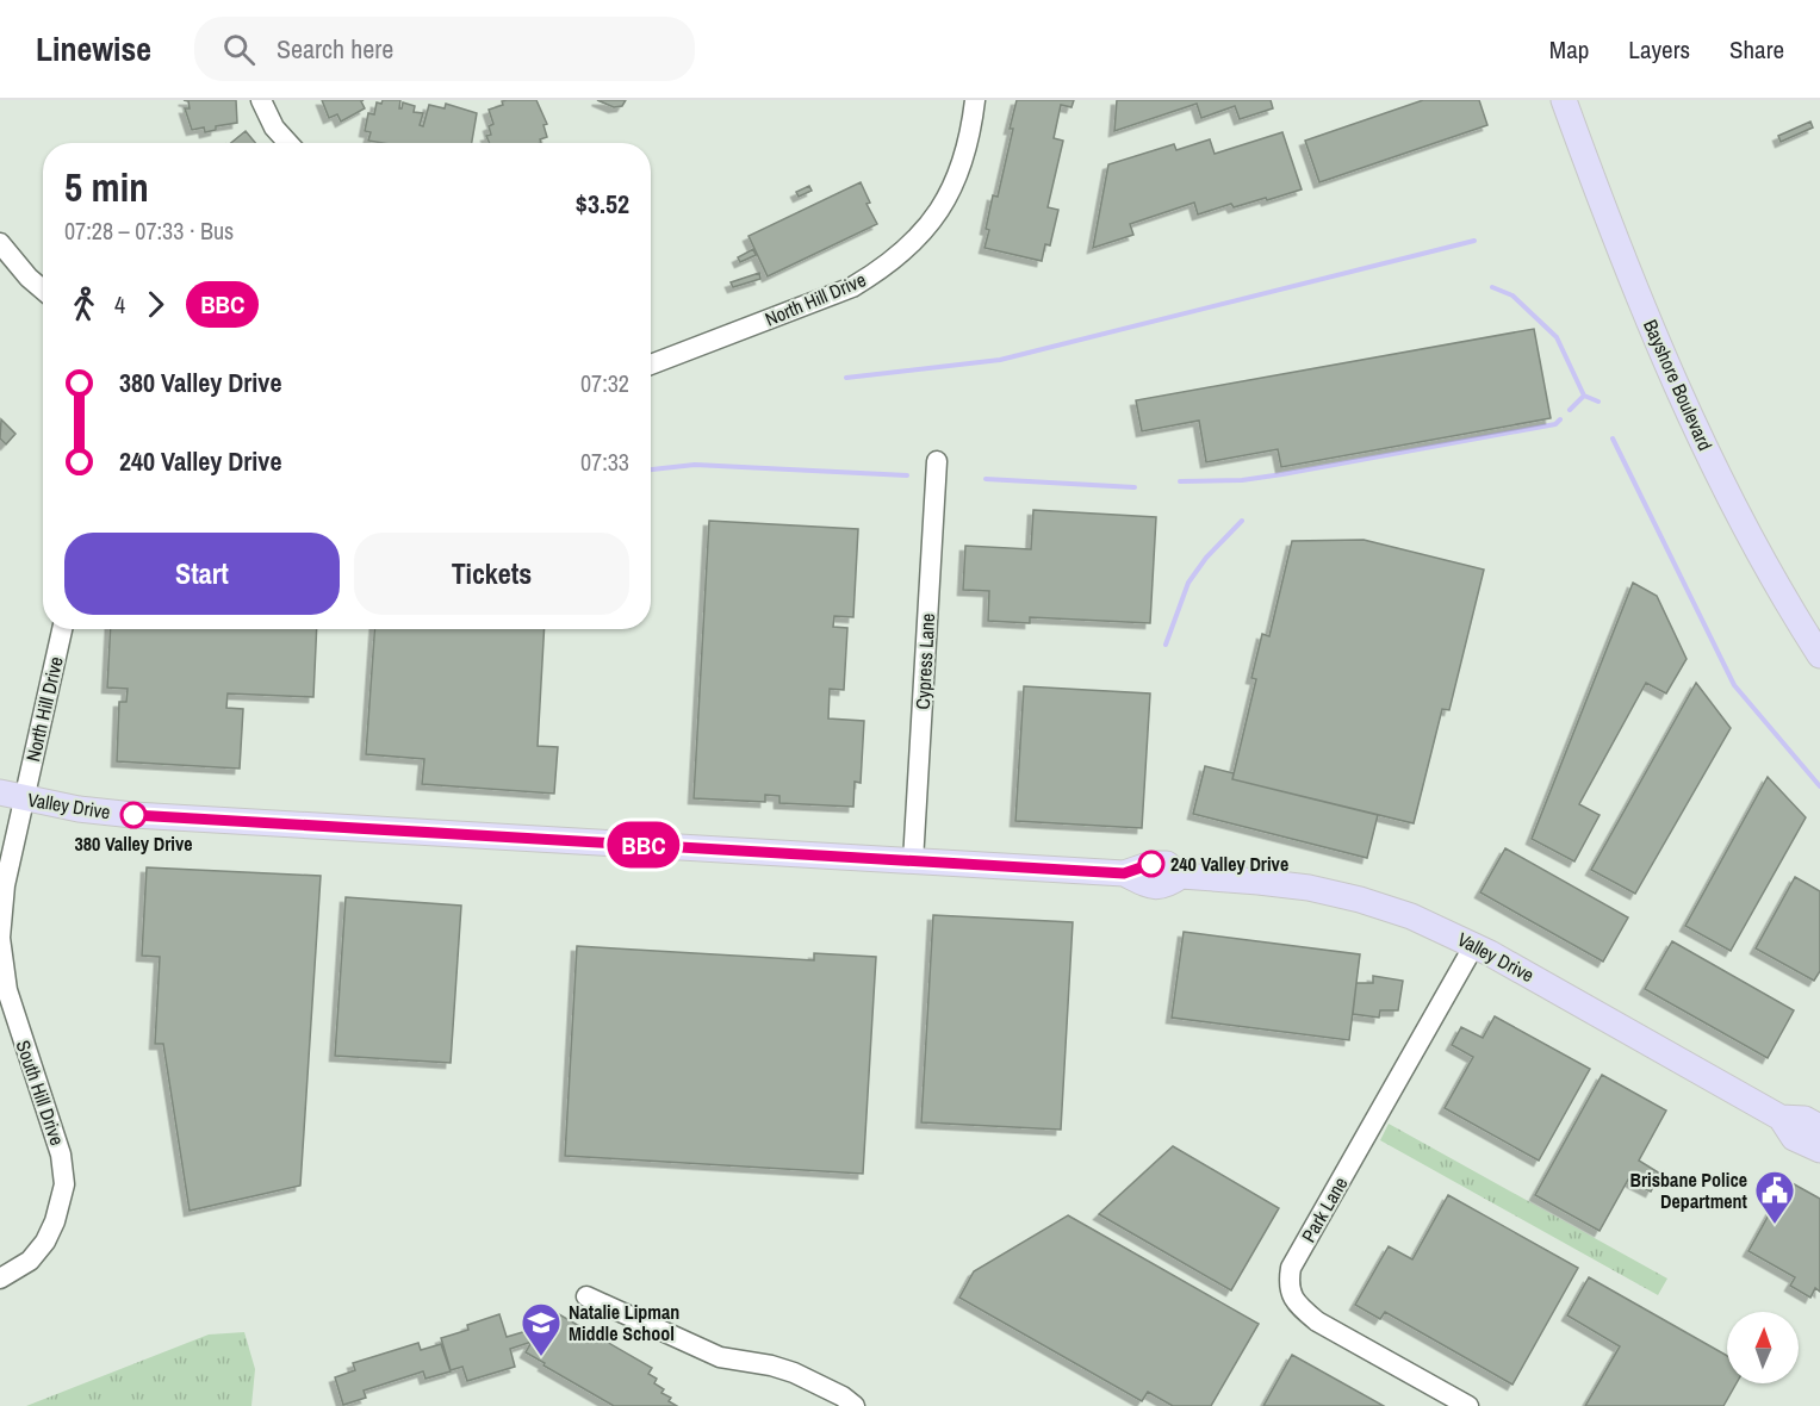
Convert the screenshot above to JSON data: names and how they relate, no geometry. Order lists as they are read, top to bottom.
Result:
{
  "streets": {
    "main road": ["Bayshore Boulevard", "Valley Drive"],
    "street": [
      "North Hill Drive",
      "Cypress Lane",
      "South Hill Drive",
      "Park Lane"
    ]
  },
  "crossings": [
    ["North Hill Drive", "Valley Drive"],
    ["North Hill Drive", "South Hill Drive"],
    ["Cypress Lane", "Valley Drive"],
    ["Valley Drive", "South Hill Drive"],
    ["Valley Drive", "Park Lane"]
  ],
  "places": {
    "other": ["380 Valley Drive", "240 Valley Drive"],
    "public building": ["Brisbane Police Department"],
    "school or university": ["Natalie Lipman Middle School"]
  },
  "lines": ["bus line BBC"],
  "north": "top",
  "page": {
    "header": "Linewise",
    "search": "Search here",
    "nav": ["Map", "Layers", "Share"],
    "on_map": "BBC",
    "heading": ["5 min", "07:28 – 07:33 · Bus", "$3.52"],
    "legs": ["4", "BBC"],
    "list": [
      {
        "name": "380 Valley Drive",
        "value": "07:32"
      },
      {
        "name": "240 Valley Drive",
        "value": "07:33"
      }
    ],
    "buttons": ["Start", "Tickets"]
  }
}
